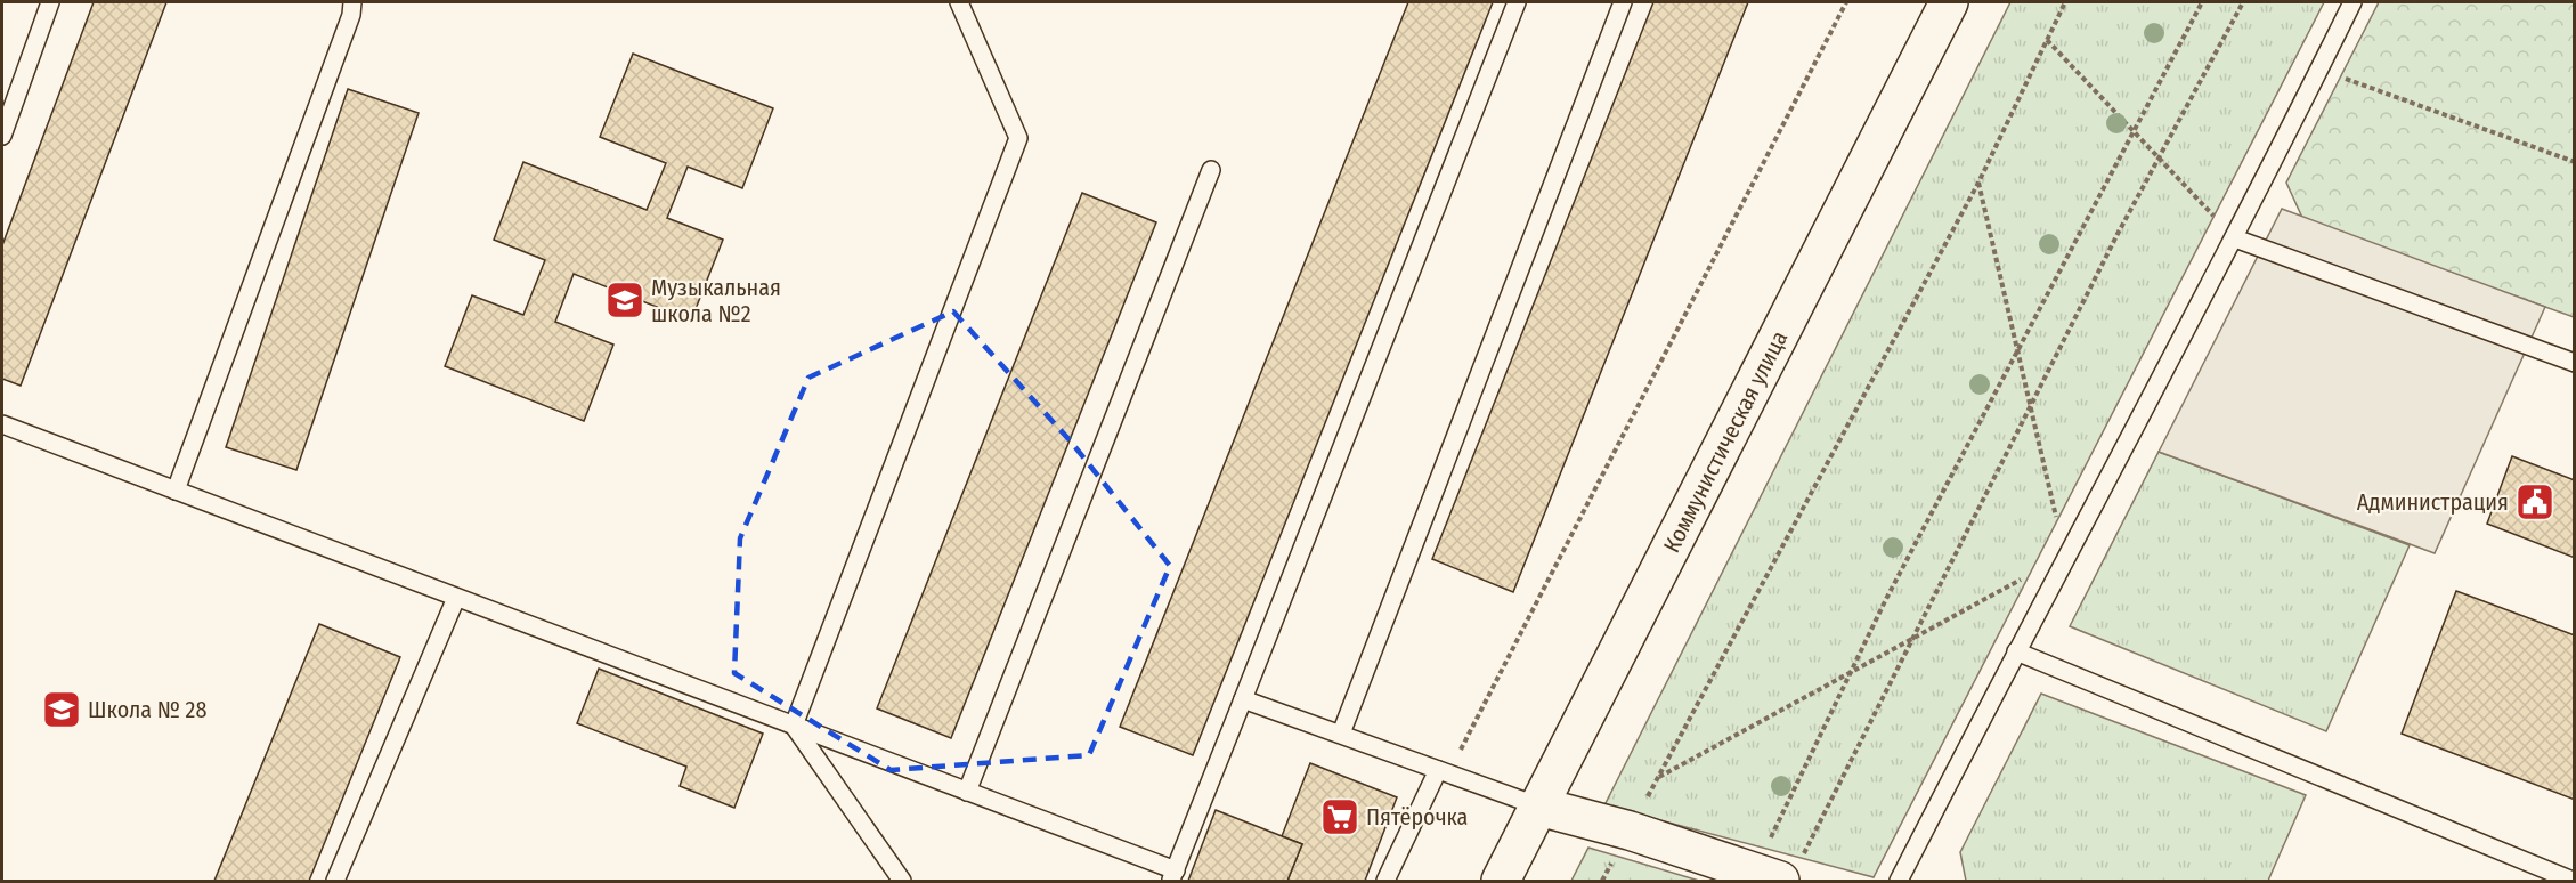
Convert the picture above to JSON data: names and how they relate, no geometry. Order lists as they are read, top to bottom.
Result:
{
  "streets": {
    "main road": ["Коммунистическая улица"]
  },
  "places": {
    "school or university": ["Музыкальная школа №2", "Школа № 28"],
    "public building": ["Администрация"],
    "supermarket": ["Пятёрочка"]
  }
}
